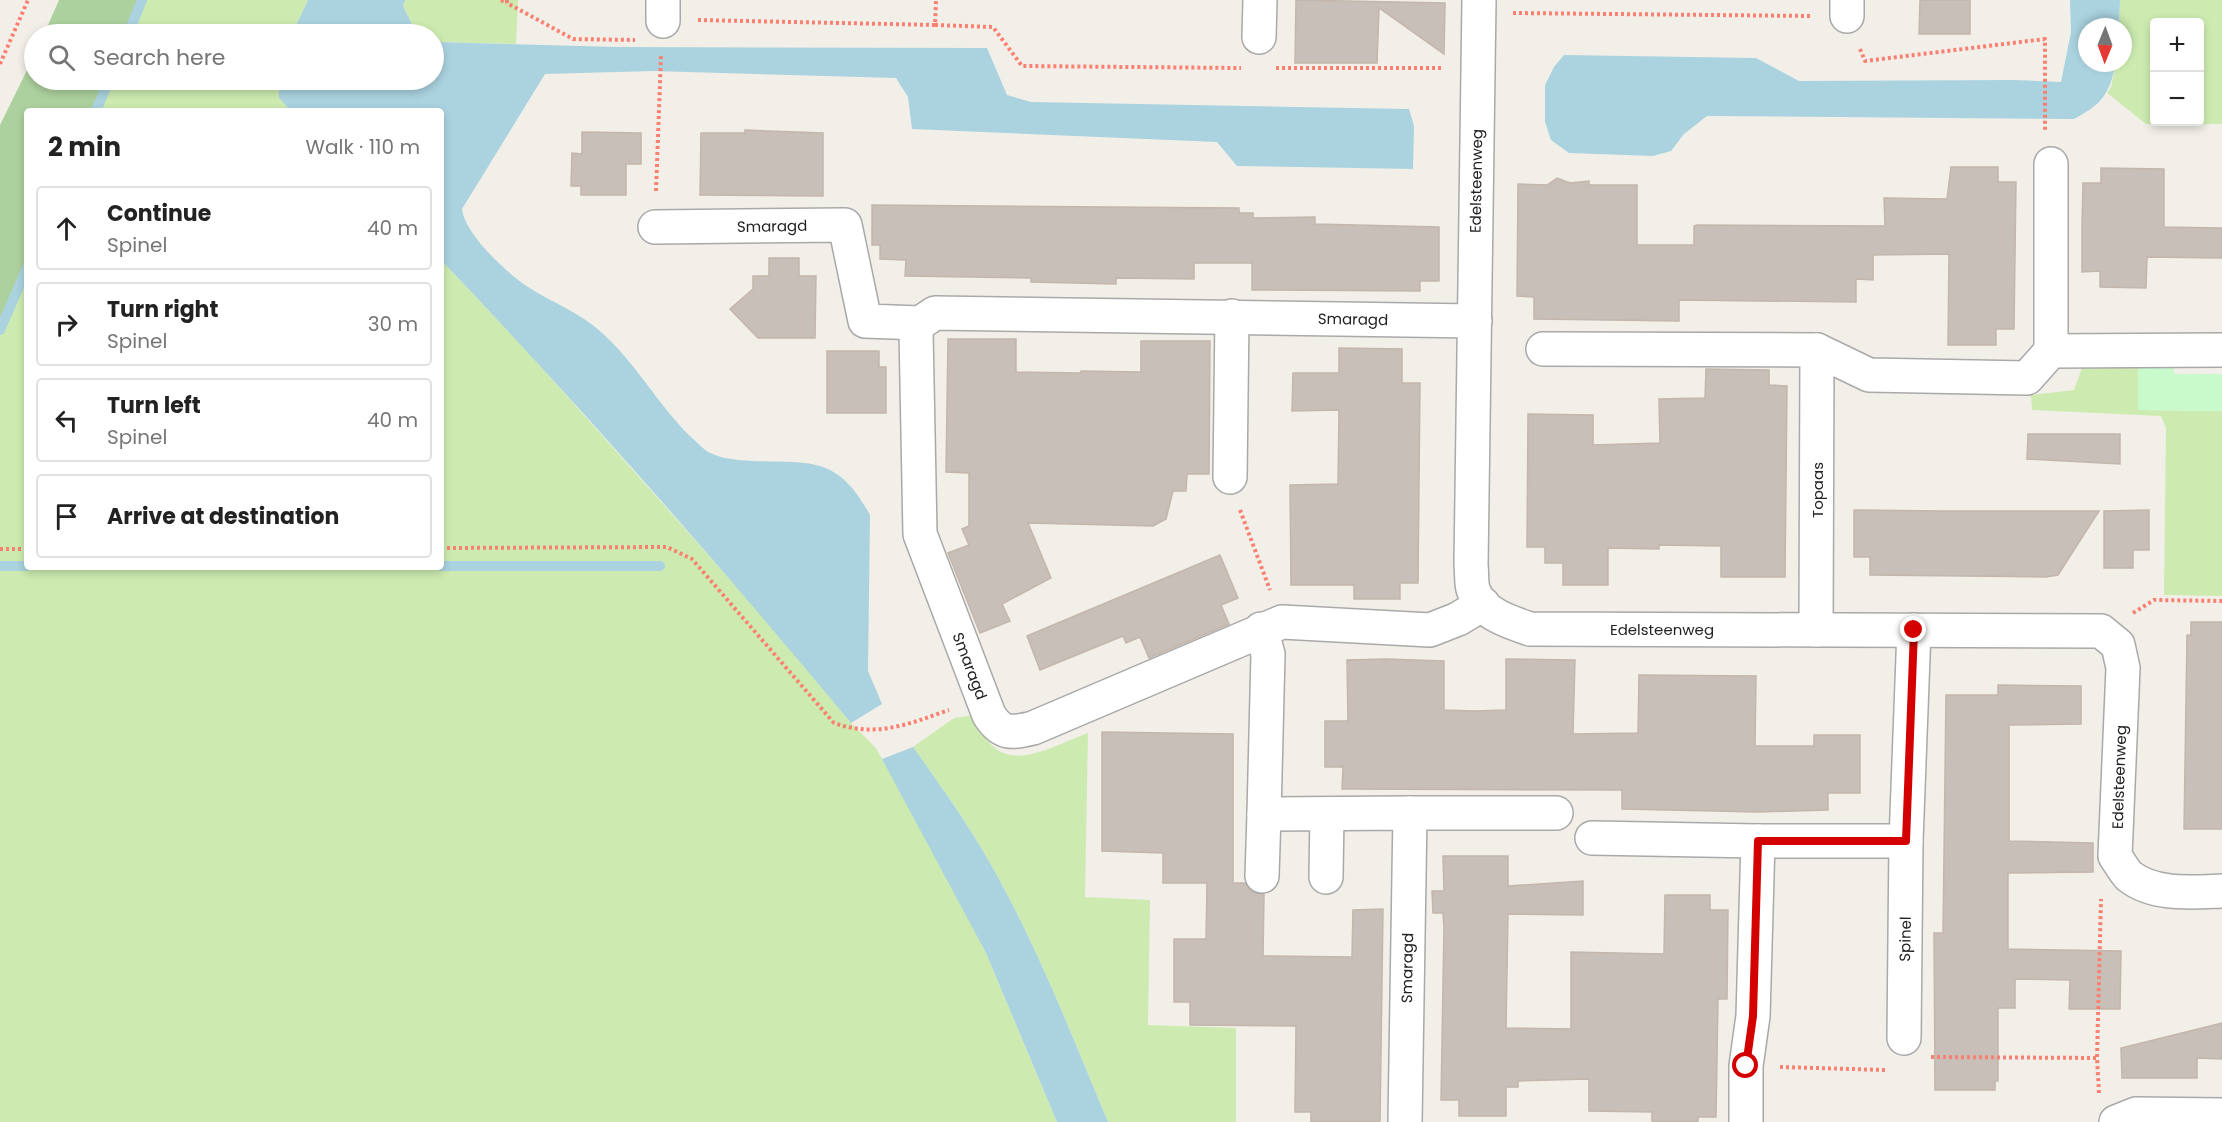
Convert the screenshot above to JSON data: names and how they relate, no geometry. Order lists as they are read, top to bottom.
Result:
{
  "streets": {
    "street": [
      "Edelsteenweg",
      "Smaragd",
      "Topaas",
      "Spinel"
    ]
  },
  "crossings": [
    ["Edelsteenweg", "Smaragd"],
    ["Edelsteenweg", "Topaas"],
    ["Edelsteenweg", "Spinel"]
  ],
  "north": "bottom",
  "page": {
    "map_buttons": ["+", "−"],
    "search": "Search here",
    "heading": ["2 min", "Walk · 110 m"],
    "list": [
      ["Continue", "Spinel", "40 m"],
      ["Turn right", "Spinel", "30 m"],
      ["Turn left", "Spinel", "40 m"],
      "Arrive at destination"
    ]
  }
}
